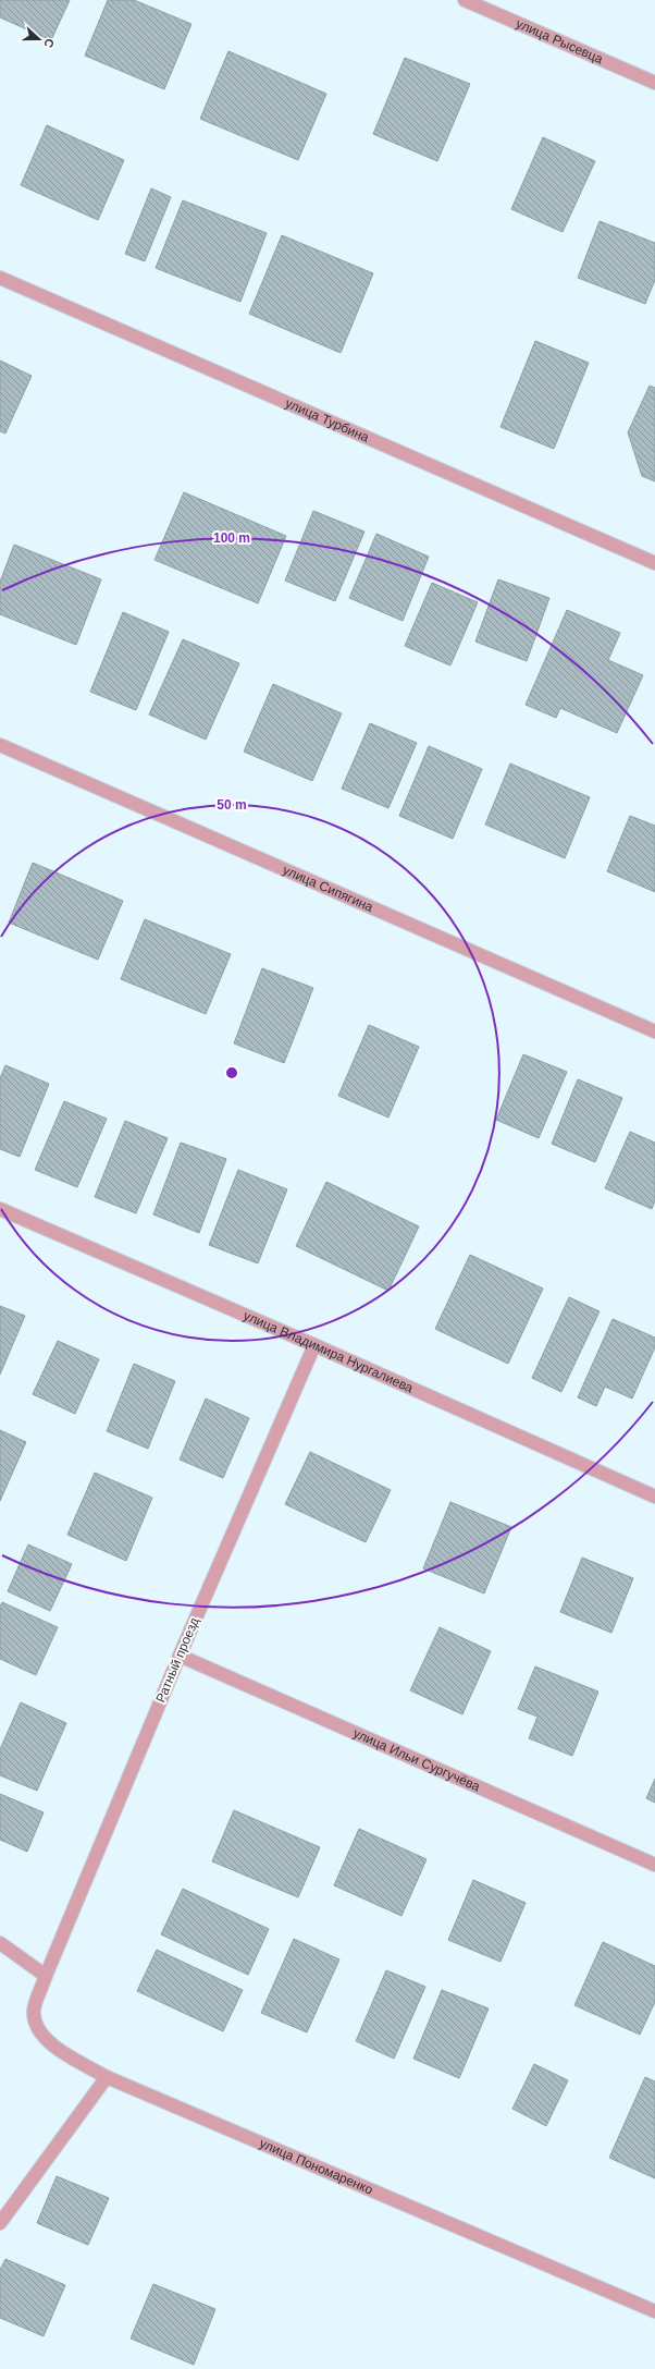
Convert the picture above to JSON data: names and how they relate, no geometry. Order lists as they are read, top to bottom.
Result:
{
  "streets": {
    "street": [
      "улица Рысевца",
      "улица Турбина",
      "улица Сипягина",
      "улица Владимира Нургалиева",
      "Ратный проезд",
      "улица Ильи Сургучёва",
      "улица Пономаренко"
    ]
  },
  "crossings": [
    ["улица Владимира Нургалиева", "Ратный проезд"],
    ["Ратный проезд", "улица Ильи Сургучёва"],
    ["Ратный проезд", "улица Пономаренко"]
  ],
  "north": "right",
  "rings": ["100 m", "50 m"]
}
